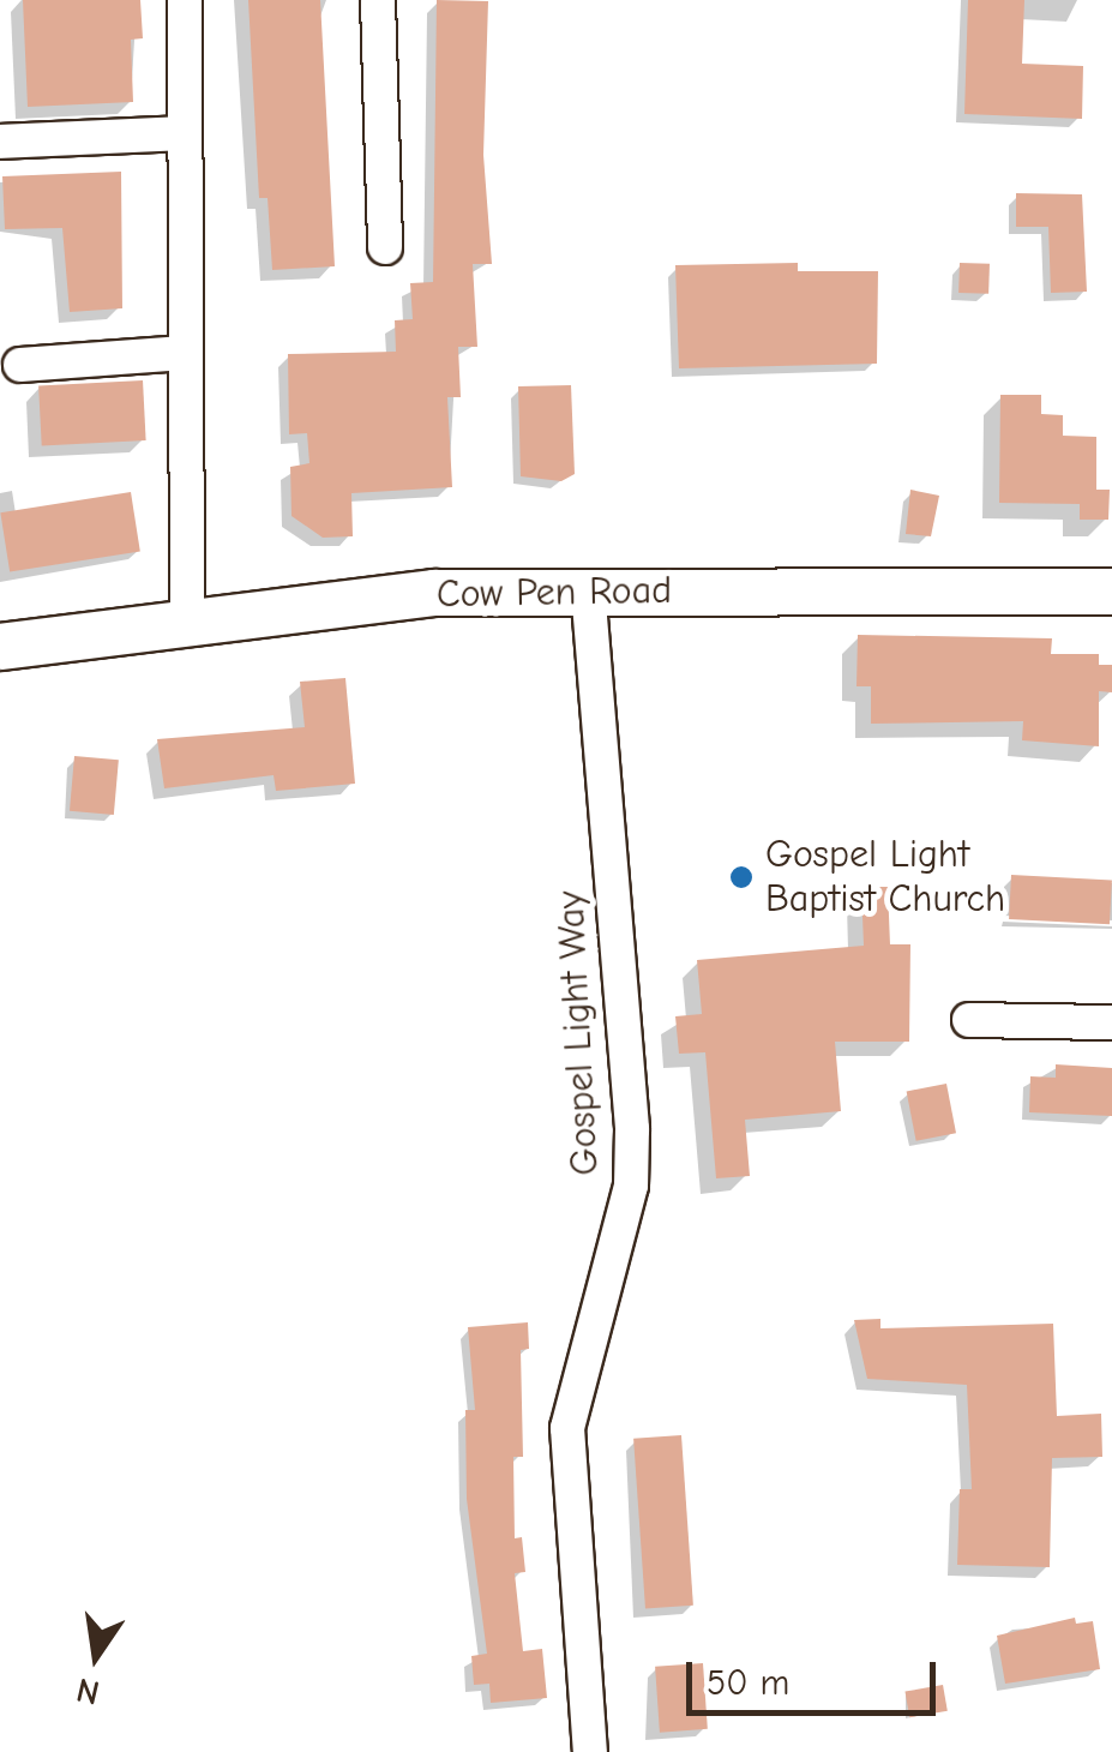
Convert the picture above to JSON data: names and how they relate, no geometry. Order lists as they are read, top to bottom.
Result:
{
  "streets": {
    "main road": ["Cow Pen Road"],
    "street": ["Gospel Light Way"]
  },
  "crossings": [
    ["Cow Pen Road", "Gospel Light Way"]
  ],
  "places": ["Gospel Light Baptist Church"],
  "scale_bar": "50 m",
  "north": "bottom"
}
